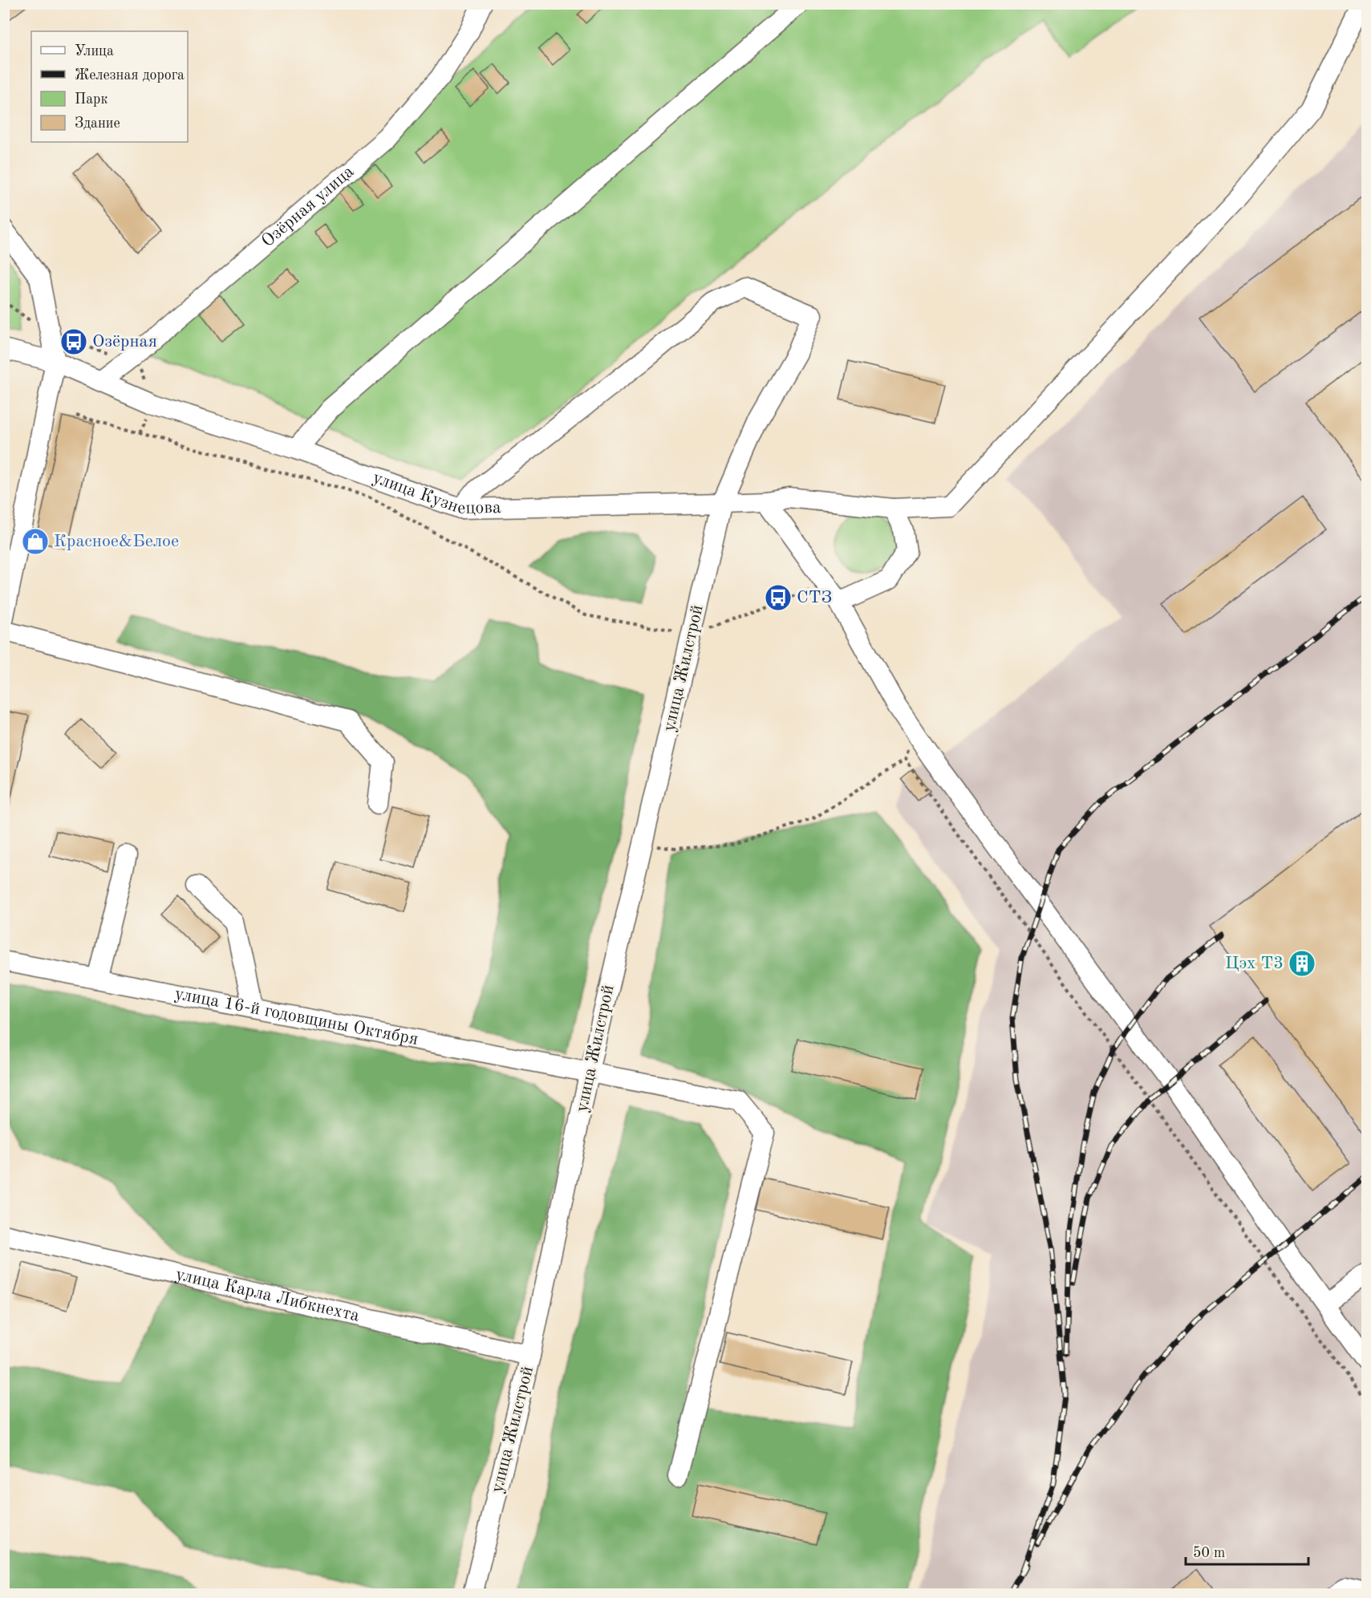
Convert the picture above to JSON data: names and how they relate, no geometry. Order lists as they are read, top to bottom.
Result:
{
  "streets": {
    "street": [
      "Озёрная улица",
      "улица Кузнецова",
      "улица Жилстрой",
      "улица 16-й годовщины Октября",
      "улица Карла Либкнехта"
    ]
  },
  "crossings": [
    ["Озёрная улица", "улица Кузнецова"],
    ["улица Кузнецова", "улица Жилстрой"],
    ["улица Жилстрой", "улица 16-й годовщины Октября"],
    ["улица Жилстрой", "улица Карла Либкнехта"]
  ],
  "places": {
    "bus stop": ["Озёрная", "СТЗ"],
    "shop": ["Красное&Белое"],
    "building": ["Цэх Т3"]
  },
  "legend": [
    "Улица",
    "Железная дорога",
    "Парк",
    "Здание"
  ],
  "scale_bar": "50 m"
}
